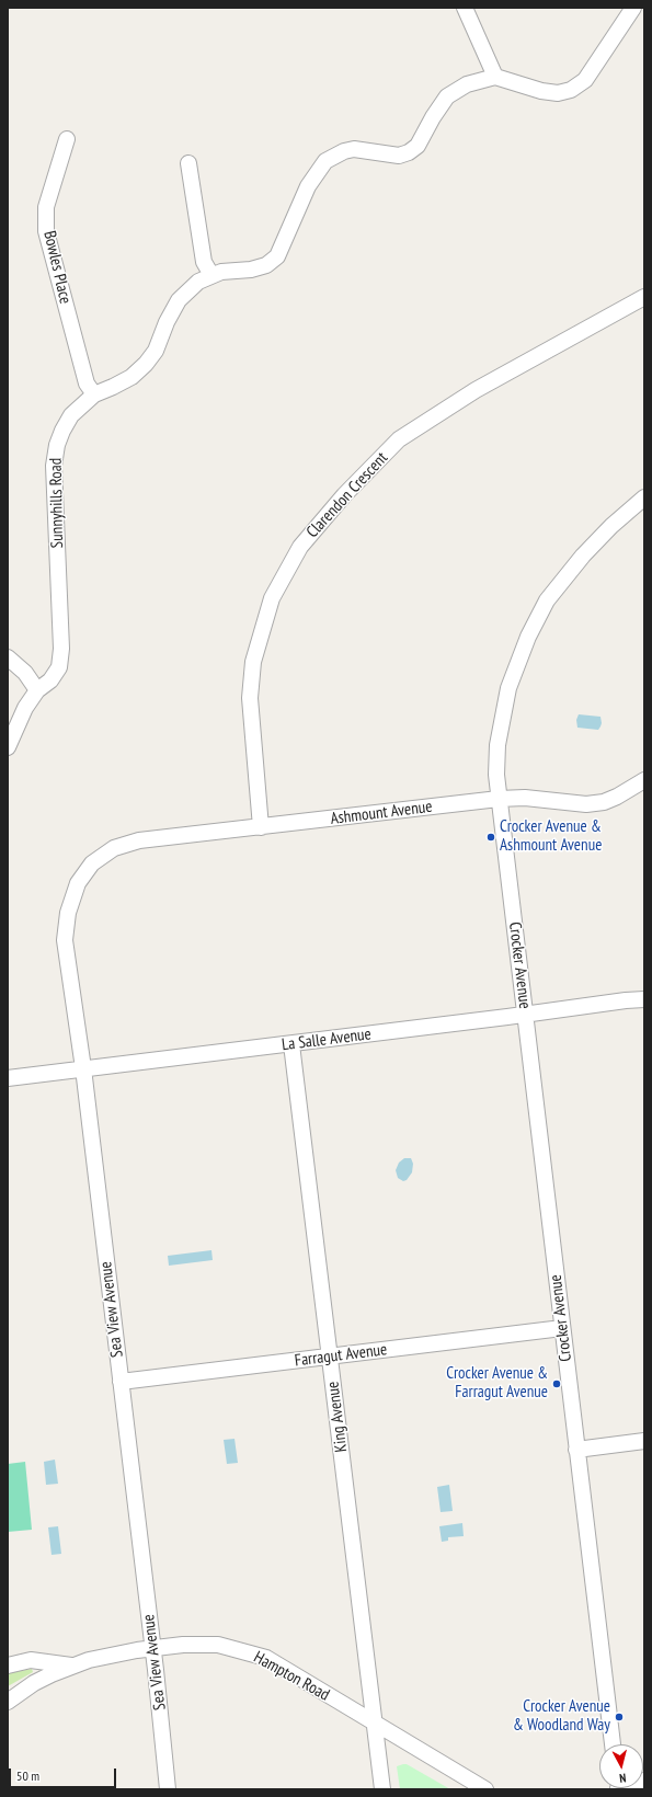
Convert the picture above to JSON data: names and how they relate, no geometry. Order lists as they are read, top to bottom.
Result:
{
  "streets": {
    "street": [
      "Bowles Place",
      "Clarendon Crescent",
      "Sunnyhills Road",
      "Ashmount Avenue",
      "Crocker Avenue",
      "La Salle Avenue",
      "Sea View Avenue",
      "Farragut Avenue",
      "King Avenue",
      "Hampton Road"
    ]
  },
  "crossings": [
    ["Bowles Place", "Sunnyhills Road"],
    ["Clarendon Crescent", "Ashmount Avenue"],
    ["Ashmount Avenue", "Crocker Avenue"],
    ["Ashmount Avenue", "Sea View Avenue"],
    ["Crocker Avenue", "La Salle Avenue"],
    ["Crocker Avenue", "Farragut Avenue"],
    ["La Salle Avenue", "Sea View Avenue"],
    ["La Salle Avenue", "King Avenue"],
    ["Sea View Avenue", "Farragut Avenue"],
    ["Sea View Avenue", "Hampton Road"],
    ["Farragut Avenue", "King Avenue"],
    ["King Avenue", "Hampton Road"]
  ],
  "places": ["Crocker Avenue & Ashmount Avenue", "Crocker Avenue & Farragut Avenue", "Crocker Avenue & Woodland Way"],
  "scale_bar": "50 m",
  "north": "bottom"
}
